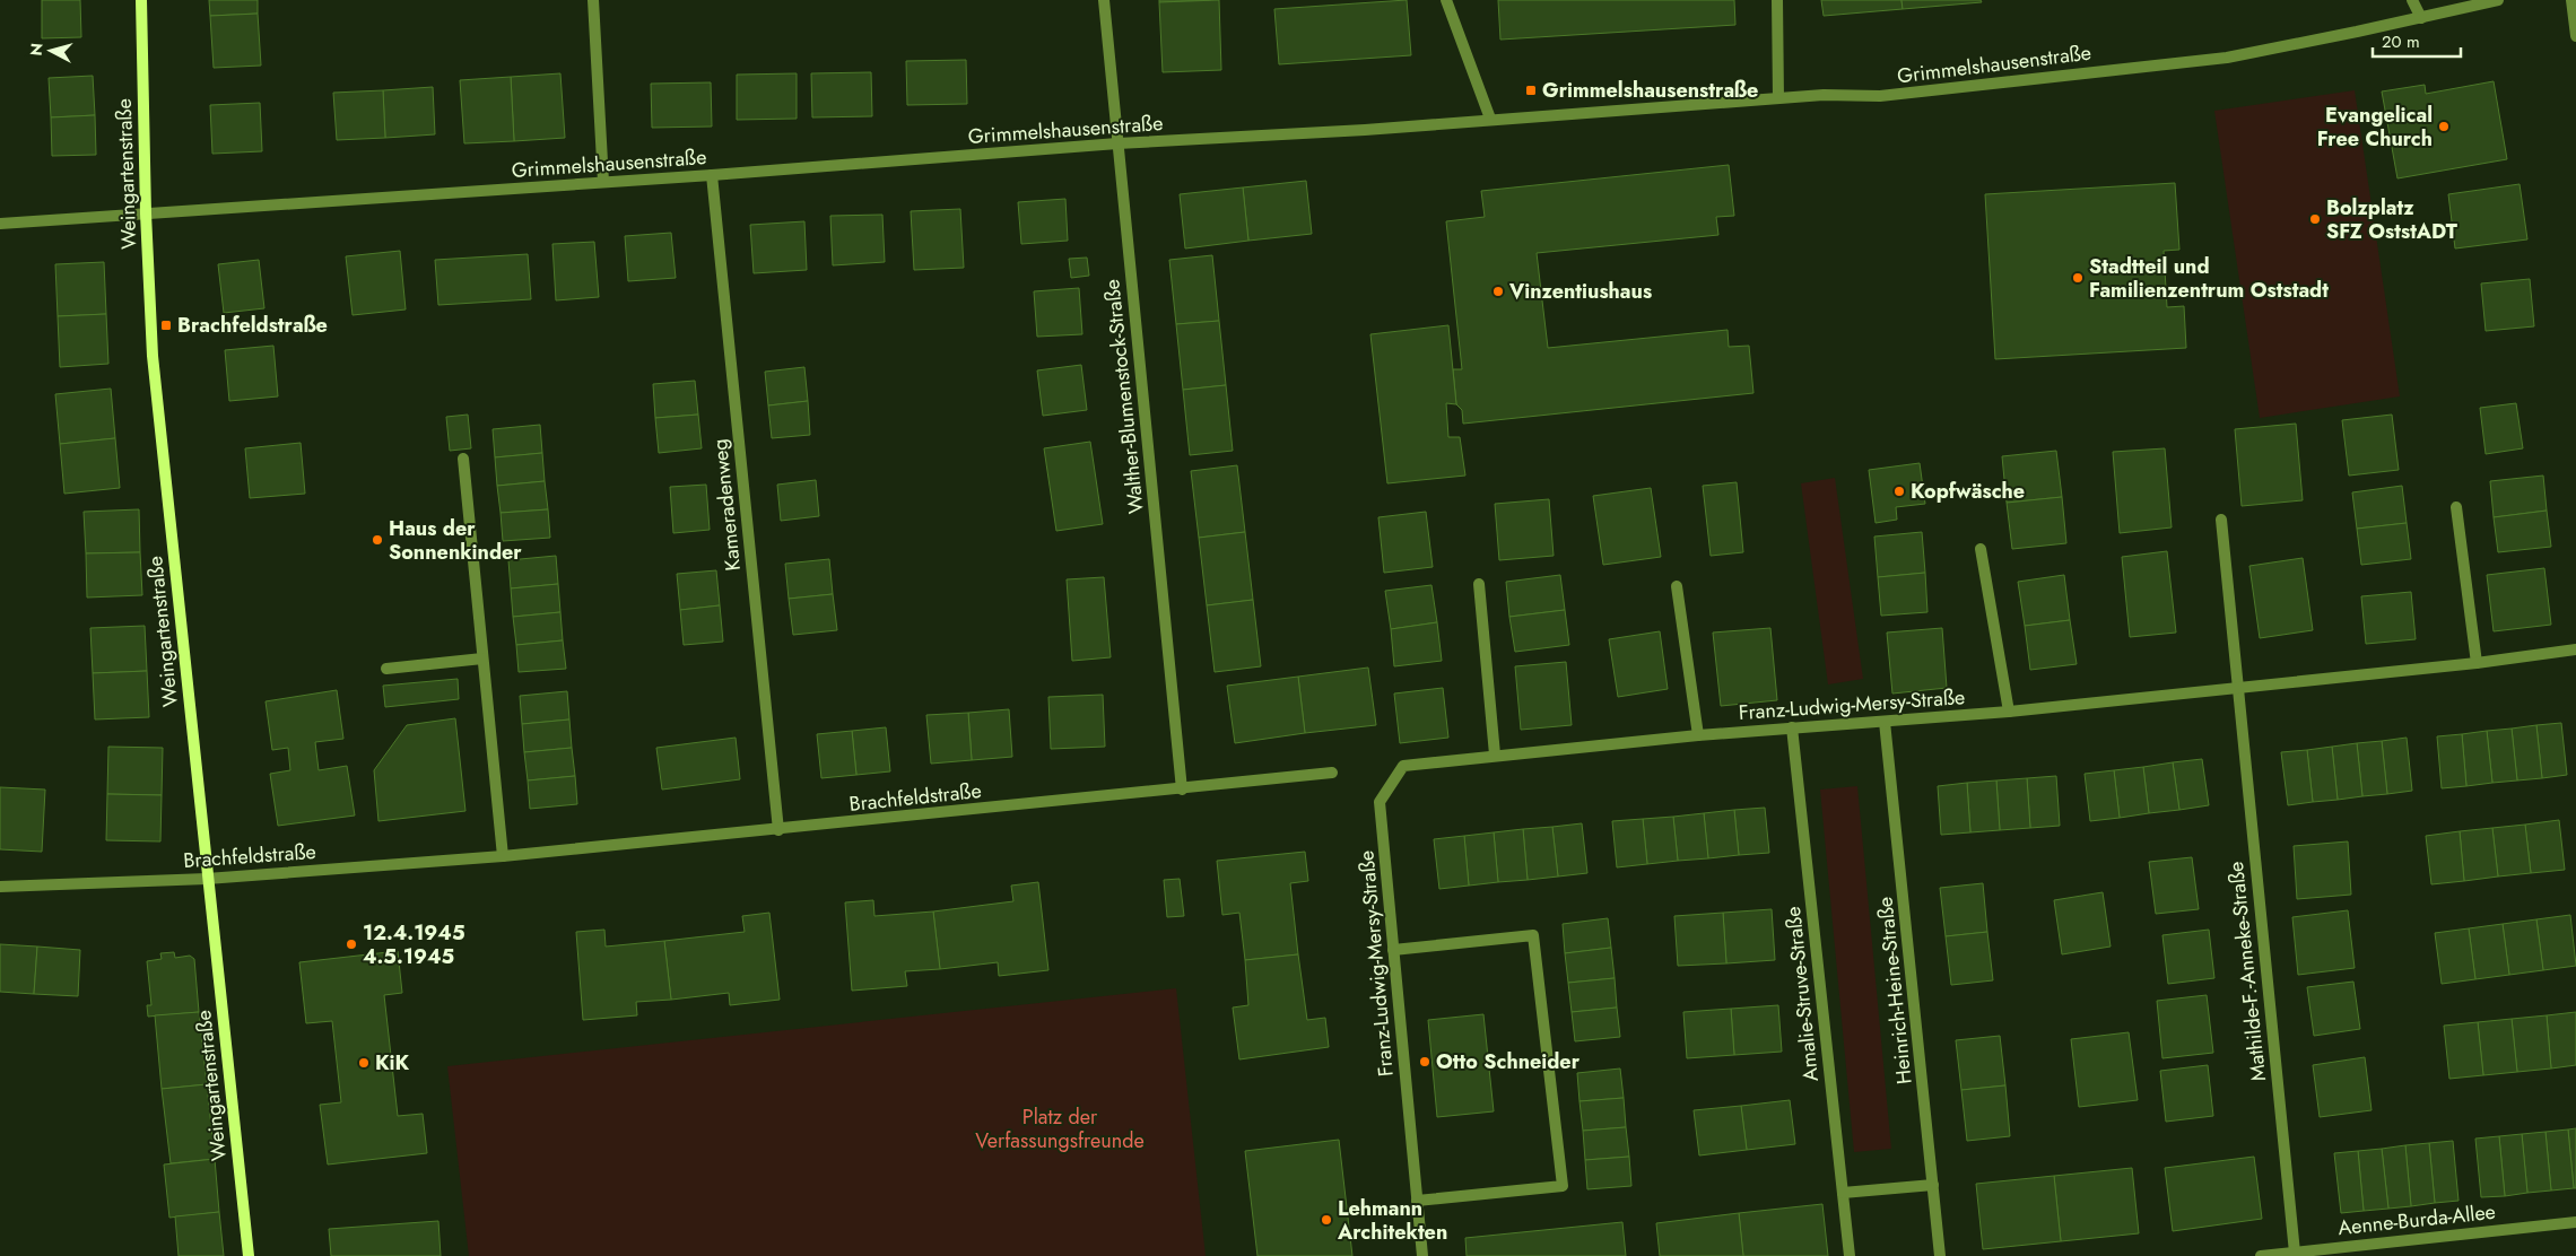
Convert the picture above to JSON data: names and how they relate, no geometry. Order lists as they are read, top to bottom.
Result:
{
  "streets": {
    "street": [
      "Grimmelshausenstraße",
      "Weingartenstraße",
      "Walther-Blumenstock-Straße",
      "Kameradenweg",
      "Franz-Ludwig-Mersy-Straße",
      "Brachfeldstraße",
      "Mathilde-F.-Anneke-Straße",
      "Heinrich-Heine-Straße",
      "Amalie-Struve-Straße",
      "Aenne-Burda-Allee"
    ]
  },
  "crossings": [
    ["Grimmelshausenstraße", "Weingartenstraße"],
    ["Grimmelshausenstraße", "Walther-Blumenstock-Straße"],
    ["Grimmelshausenstraße", "Kameradenweg"],
    ["Weingartenstraße", "Brachfeldstraße"],
    ["Walther-Blumenstock-Straße", "Brachfeldstraße"],
    ["Kameradenweg", "Brachfeldstraße"],
    ["Franz-Ludwig-Mersy-Straße", "Mathilde-F.-Anneke-Straße"],
    ["Franz-Ludwig-Mersy-Straße", "Heinrich-Heine-Straße"],
    ["Franz-Ludwig-Mersy-Straße", "Amalie-Struve-Straße"],
    ["Mathilde-F.-Anneke-Straße", "Aenne-Burda-Allee"]
  ],
  "parks": ["Platz der Verfassungsfreunde"],
  "places": {
    "transit": ["Grimmelshausenstraße", "Brachfeldstraße"],
    "other": [
      "Evangelical Free Church",
      "Bolzplatz SFZ OststADT",
      "Stadtteil und Familienzentrum Oststadt",
      "Vinzentiushaus",
      "Kopfwäsche",
      "Haus der Sonnenkinder",
      "12.4.1945 4.5.1945",
      "Otto Schneider",
      "KiK",
      "Lehmann Architekten"
    ]
  },
  "scale_bar": "20 m",
  "north": "left"
}
